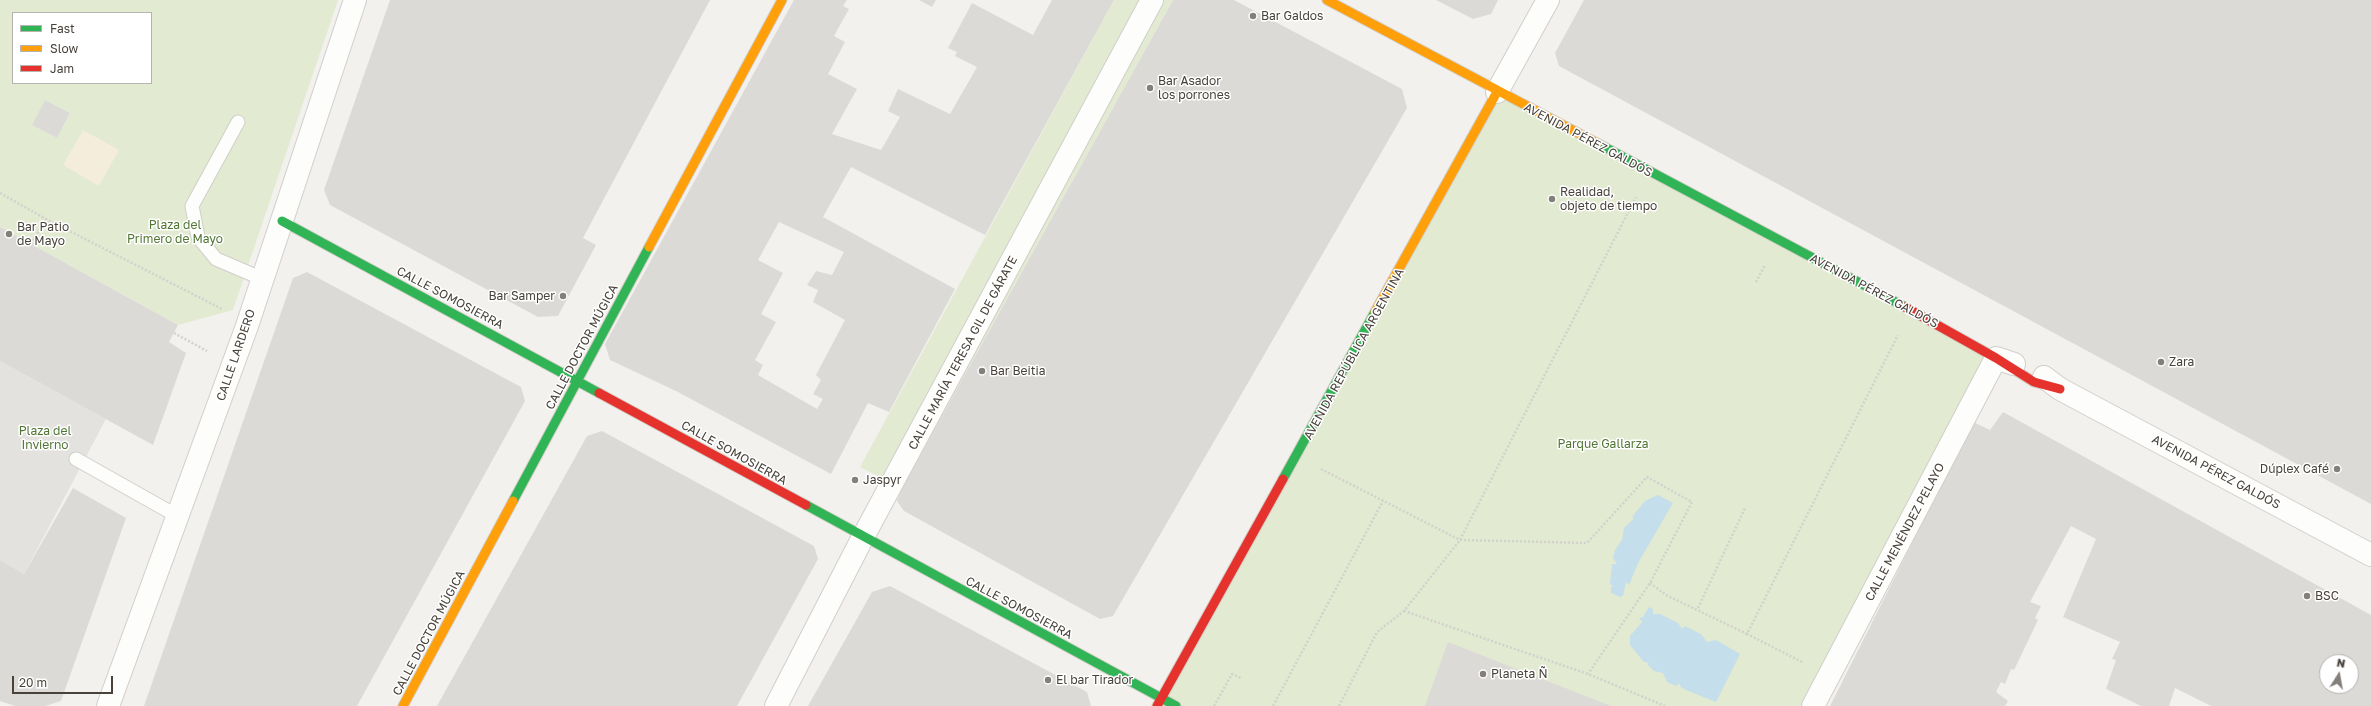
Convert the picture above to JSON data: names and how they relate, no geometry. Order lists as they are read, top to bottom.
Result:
{
  "streets": {
    "street": [
      "AVENIDA PÉREZ GALDÓS",
      "CALLE SOMOSIERRA",
      "CALLE DOCTOR MÚGICA",
      "CALLE MARÍA TERESA GIL DE GÁRATE",
      "AVENIDA REPÚBLICA ARGENTINA",
      "CALLE LARDERO",
      "CALLE MENÉNDEZ PELAYO"
    ]
  },
  "crossings": [
    ["AVENIDA PÉREZ GALDÓS", "AVENIDA REPÚBLICA ARGENTINA"],
    ["AVENIDA PÉREZ GALDÓS", "CALLE MENÉNDEZ PELAYO"],
    ["CALLE SOMOSIERRA", "CALLE DOCTOR MÚGICA"],
    ["CALLE SOMOSIERRA", "CALLE MARÍA TERESA GIL DE GÁRATE"],
    ["CALLE SOMOSIERRA", "AVENIDA REPÚBLICA ARGENTINA"],
    ["CALLE SOMOSIERRA", "CALLE LARDERO"]
  ],
  "parks": ["Plaza del Primero de Mayo", "Plaza del Invierno", "Parque Gallarza"],
  "places": [
    "Bar Galdos",
    "Bar Asador los porrones",
    "Realidad, objeto de tiempo",
    "Bar Patio de Mayo",
    "Bar Samper",
    "Zara",
    "Bar Beitia",
    "Dúplex Café",
    "Jaspyr",
    "BSC",
    "Planeta Ñ",
    "El bar Tirador"
  ],
  "legend": ["Fast", "Slow", "Jam"],
  "scale_bar": "20 m",
  "north": "top"
}
